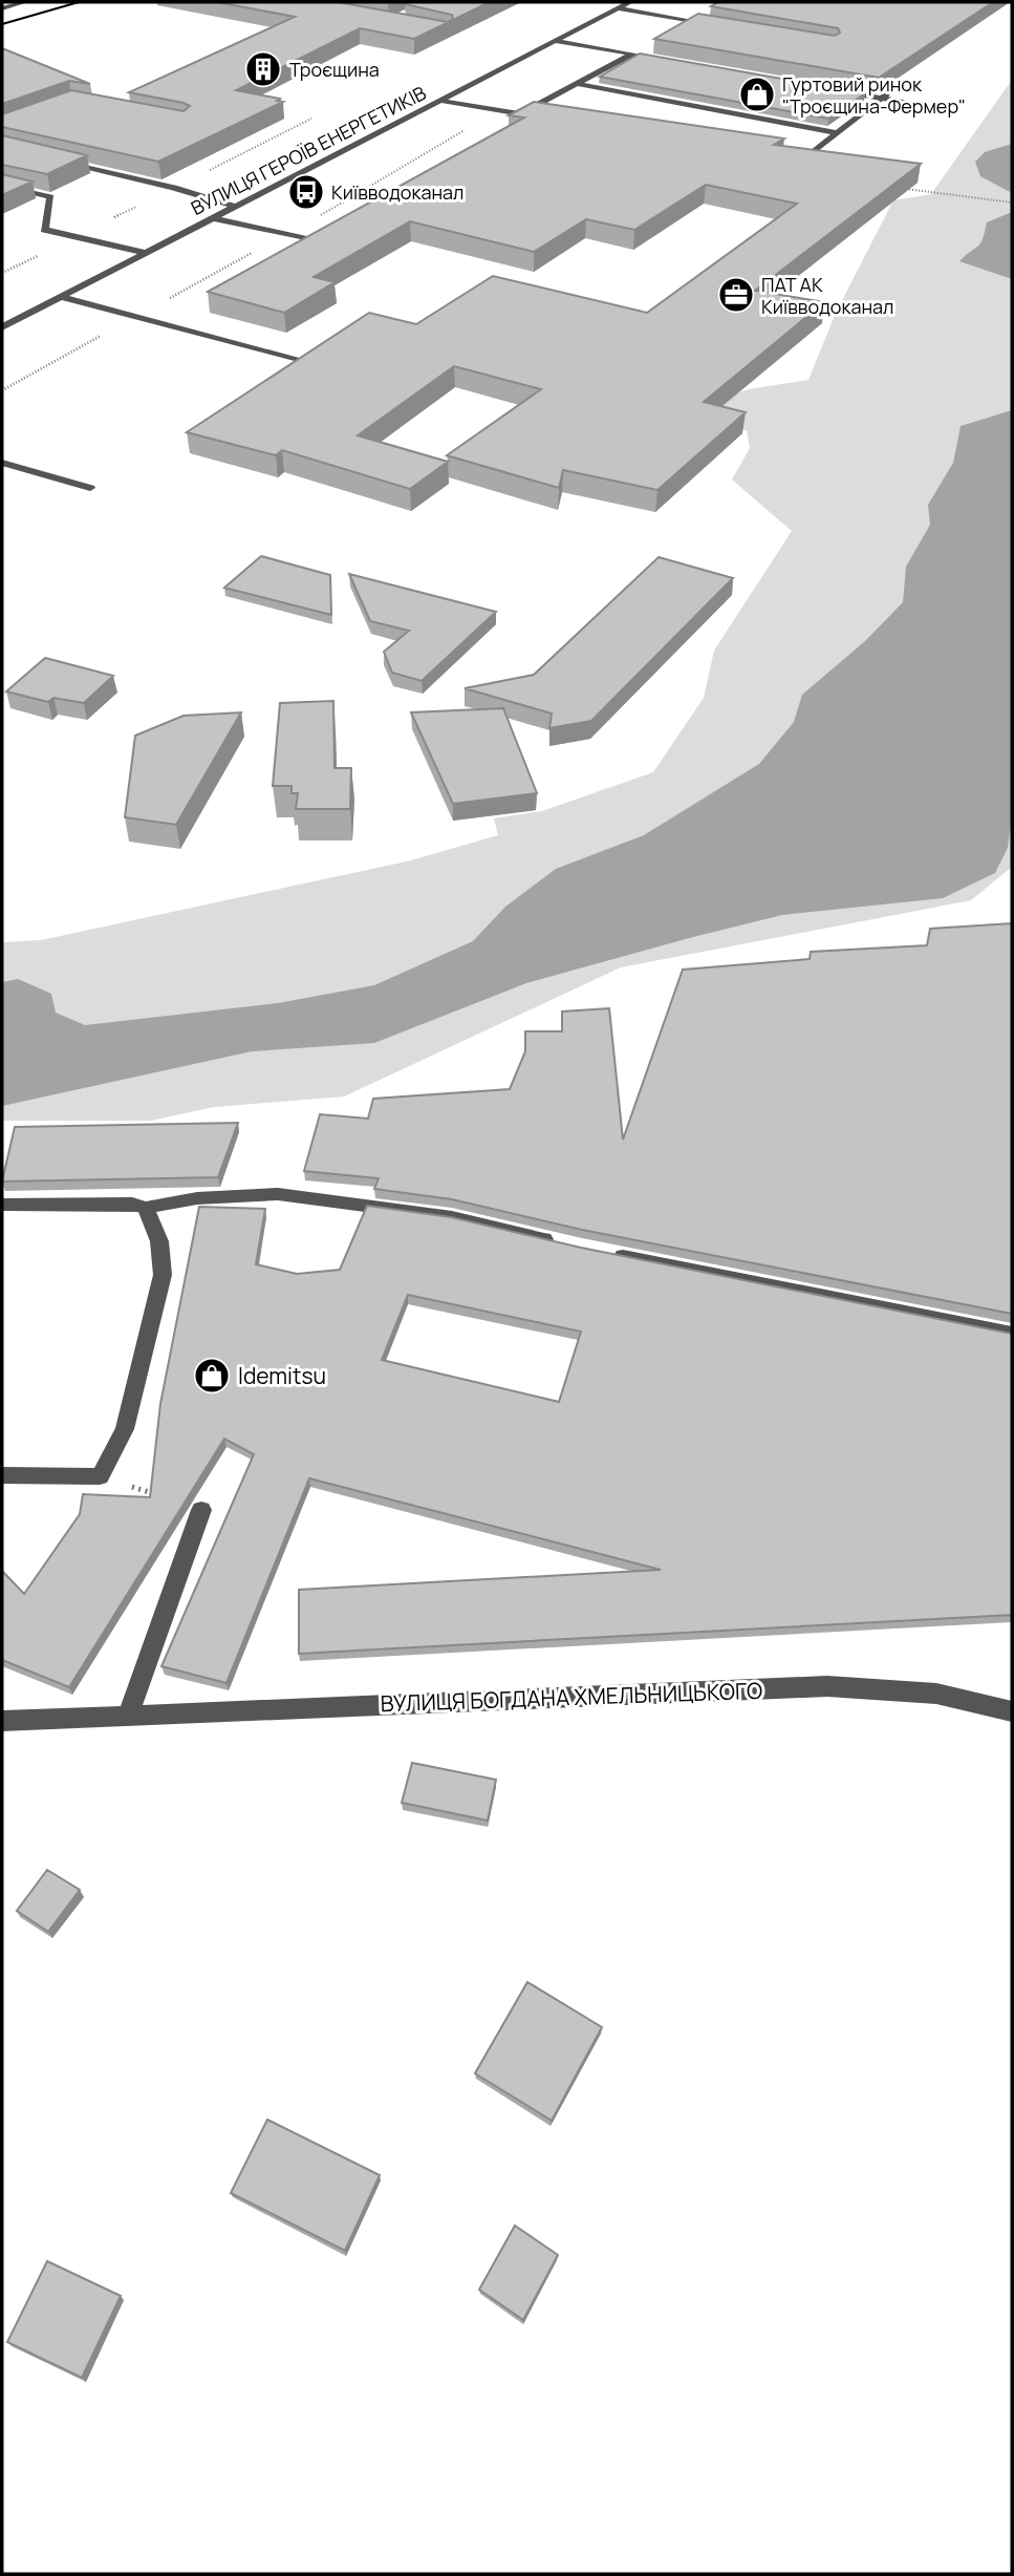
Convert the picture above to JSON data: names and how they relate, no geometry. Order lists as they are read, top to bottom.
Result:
{
  "streets": {
    "street": ["ВУЛИЦЯ ГЕРОЇВ ЕНЕРГЕТИКІВ", "ВУЛИЦЯ БОГДАНА ХМЕЛЬНИЦЬКОГО"]
  },
  "places": {
    "building": ["Троєщина"],
    "shop": ["Гуртовий ринок \"Троєщина-Фермер\"", "Idemitsu"],
    "bus stop": ["Київводоканал"],
    "office": ["ПАТ АК Київводоканал"]
  }
}
